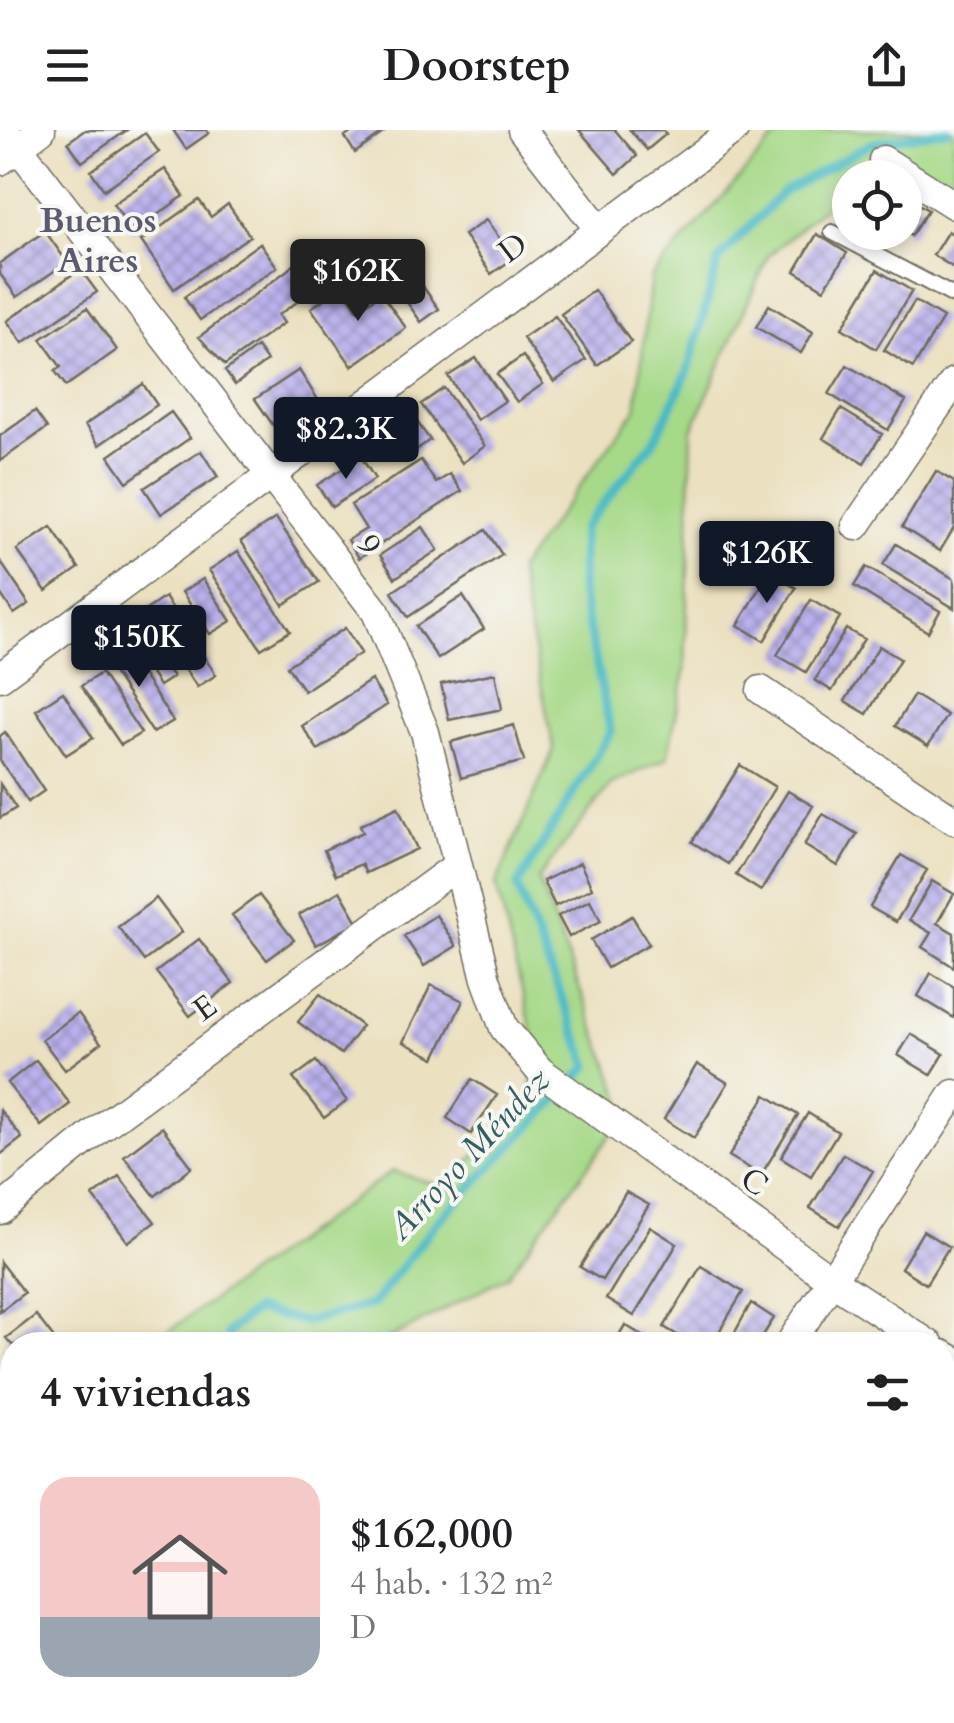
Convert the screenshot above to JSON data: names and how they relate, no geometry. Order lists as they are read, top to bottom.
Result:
{
  "streets": {
    "street": [
      "D",
      "9",
      "E",
      "C"
    ]
  },
  "crossings": [
    ["D", "9"],
    ["9", "E"],
    ["9", "C"]
  ],
  "districts": ["Buenos Aires"],
  "water": ["Arroyo Méndez"],
  "page": {
    "header": "Doorstep",
    "price": [
      "$162K",
      "$82.3K",
      "$126K",
      "$150K"
    ],
    "heading": "4 viviendas",
    "list": [
      {
        "name": "$162,000",
        "note": "4 hab. · 132 m² · D"
      }
    ]
  }
}
